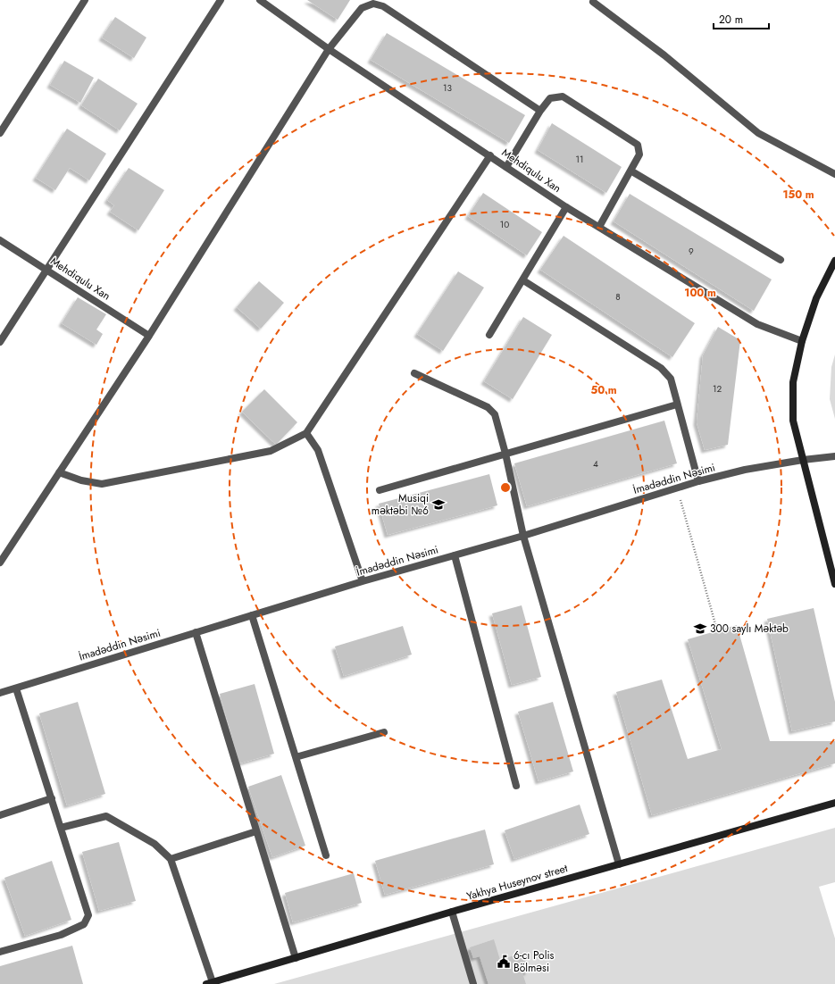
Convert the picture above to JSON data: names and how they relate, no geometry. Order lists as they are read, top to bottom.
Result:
{
  "streets": {
    "main road": ["Yakhya Huseynov street"],
    "street": ["Mehdiqulu Xan", "İmadəddin Nəsimi"]
  },
  "places": {
    "school or university": ["Musiqi məktəbi №6", "300 saylı Məktəb"],
    "public building": ["6-cı Polis Bölməsi"]
  },
  "house_numbers": [
    "13",
    "11",
    "10",
    "9",
    "8",
    "12",
    "4"
  ],
  "scale_bar": "20 m",
  "rings": ["150 m", "100 m", "50 m"]
}
